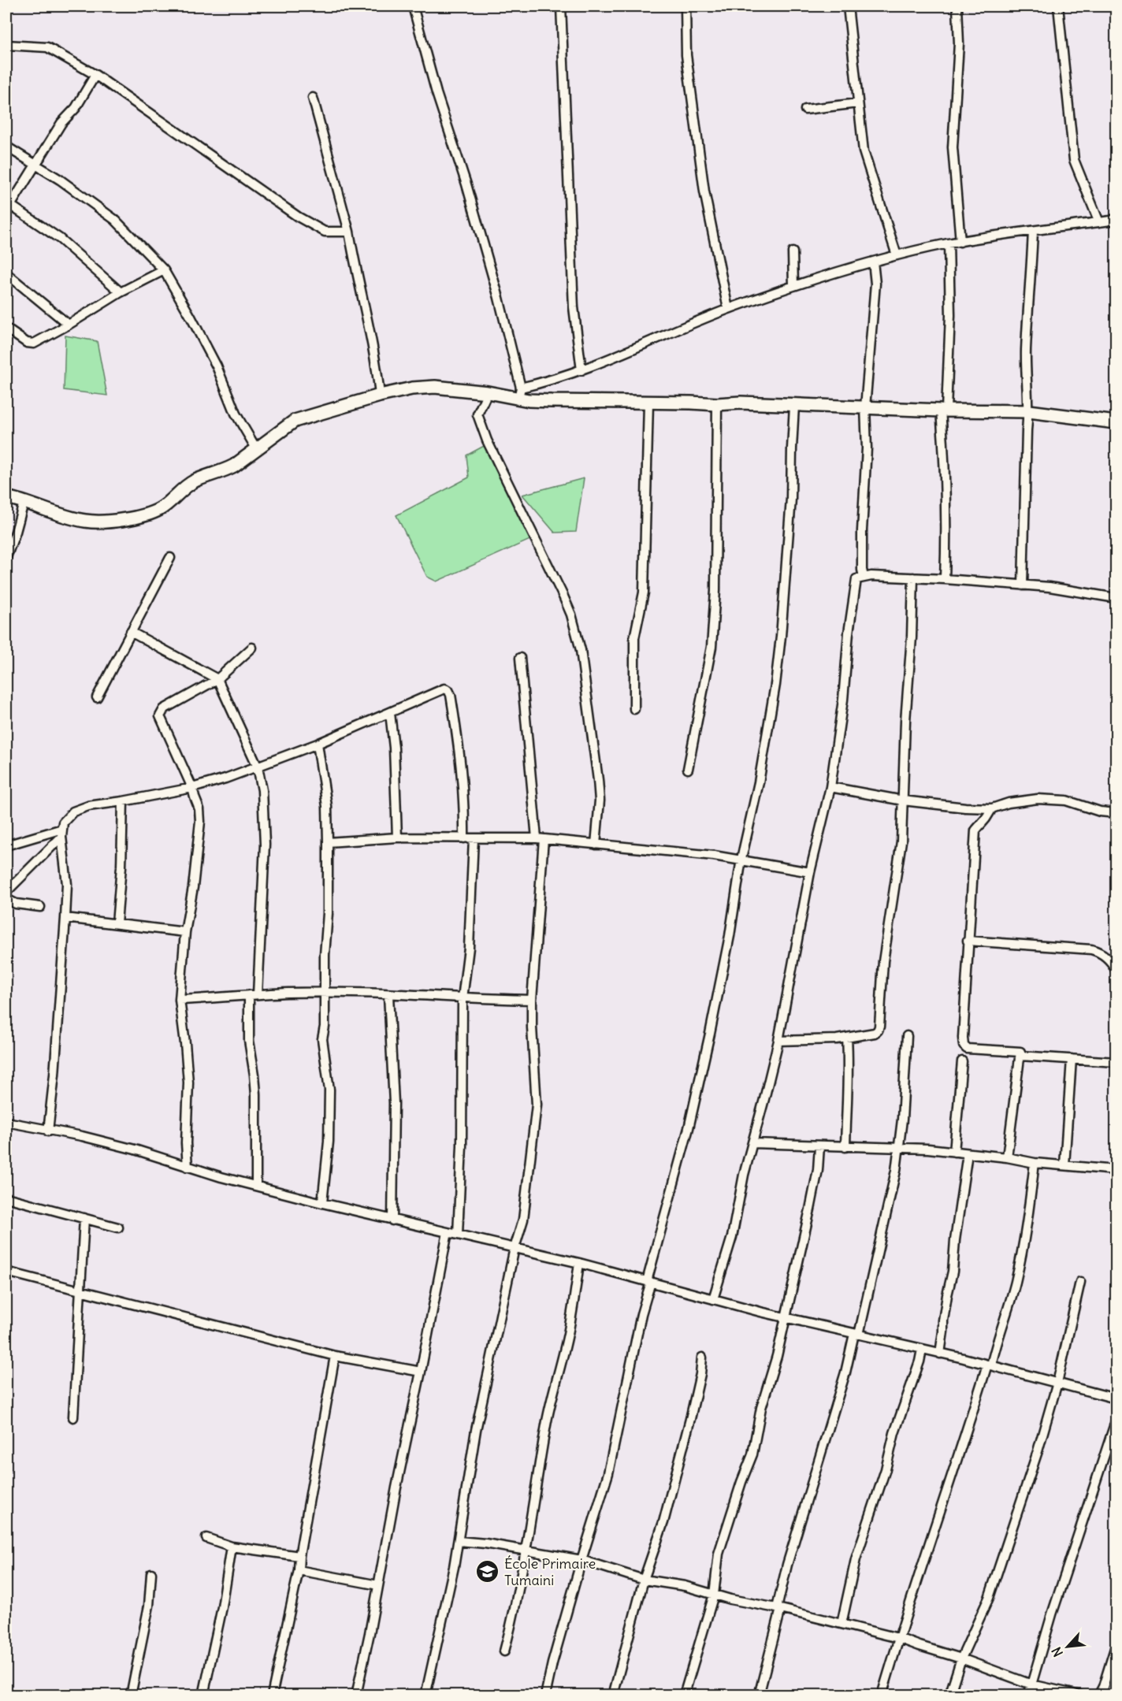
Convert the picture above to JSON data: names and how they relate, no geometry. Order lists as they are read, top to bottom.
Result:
{
  "places": {
    "school or university": ["École Primaire Tumaini"]
  },
  "north": "bottom left"
}
